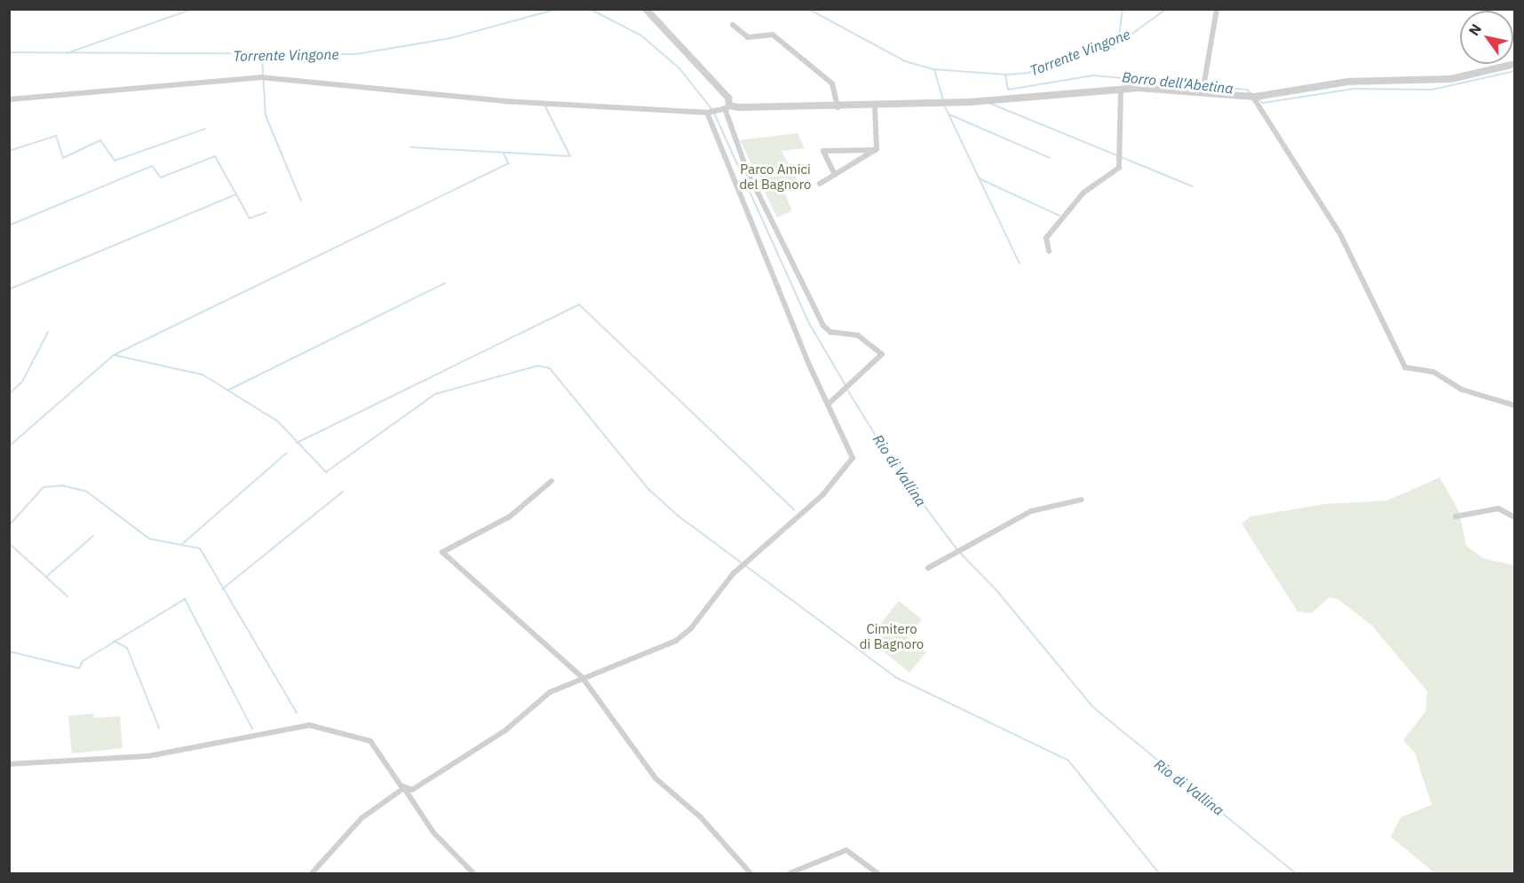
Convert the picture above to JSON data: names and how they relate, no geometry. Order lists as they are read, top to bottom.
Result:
{
  "water": ["Torrente Vingone", "Borro dell'Abetina", "Rio di Vallina"],
  "parks": ["Parco Amici del Bagnoro", "Cimitero di Bagnoro"],
  "north": "top left"
}
